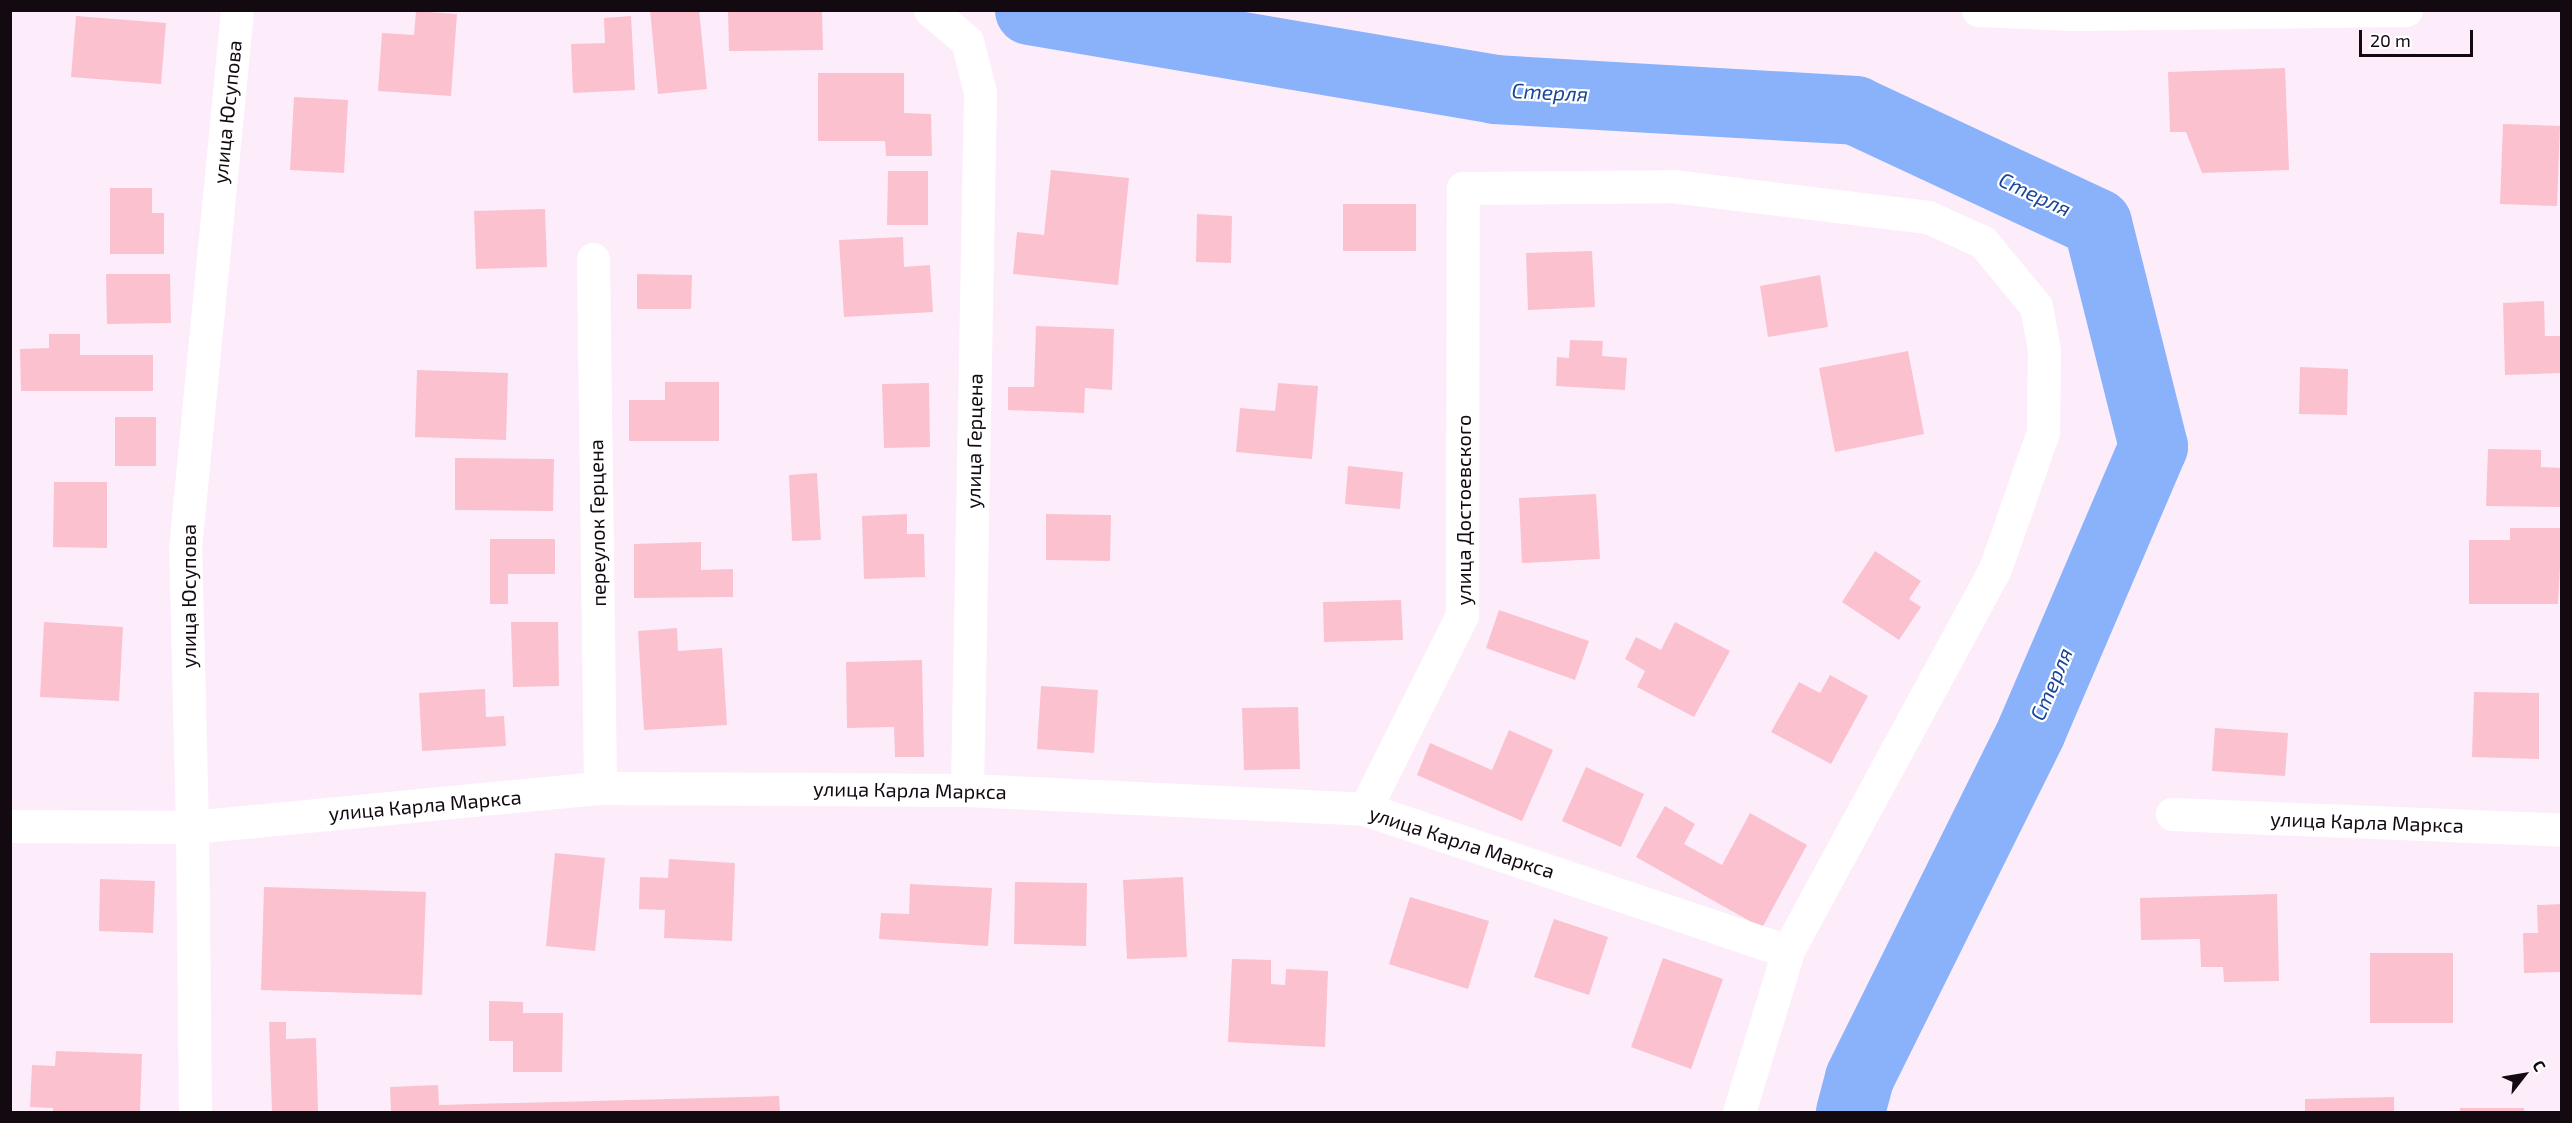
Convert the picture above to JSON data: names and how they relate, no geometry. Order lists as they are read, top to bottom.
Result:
{
  "streets": {
    "street": [
      "улица Юсупова",
      "улица Герцена",
      "улица Достоевского",
      "переулок Герцена",
      "улица Карла Маркса"
    ]
  },
  "crossings": [
    ["улица Юсупова", "улица Карла Маркса"],
    ["улица Герцена", "улица Карла Маркса"],
    ["улица Достоевского", "улица Карла Маркса"],
    ["переулок Герцена", "улица Карла Маркса"]
  ],
  "water": ["Стерля"],
  "scale_bar": "20 m",
  "north": "top right"
}
